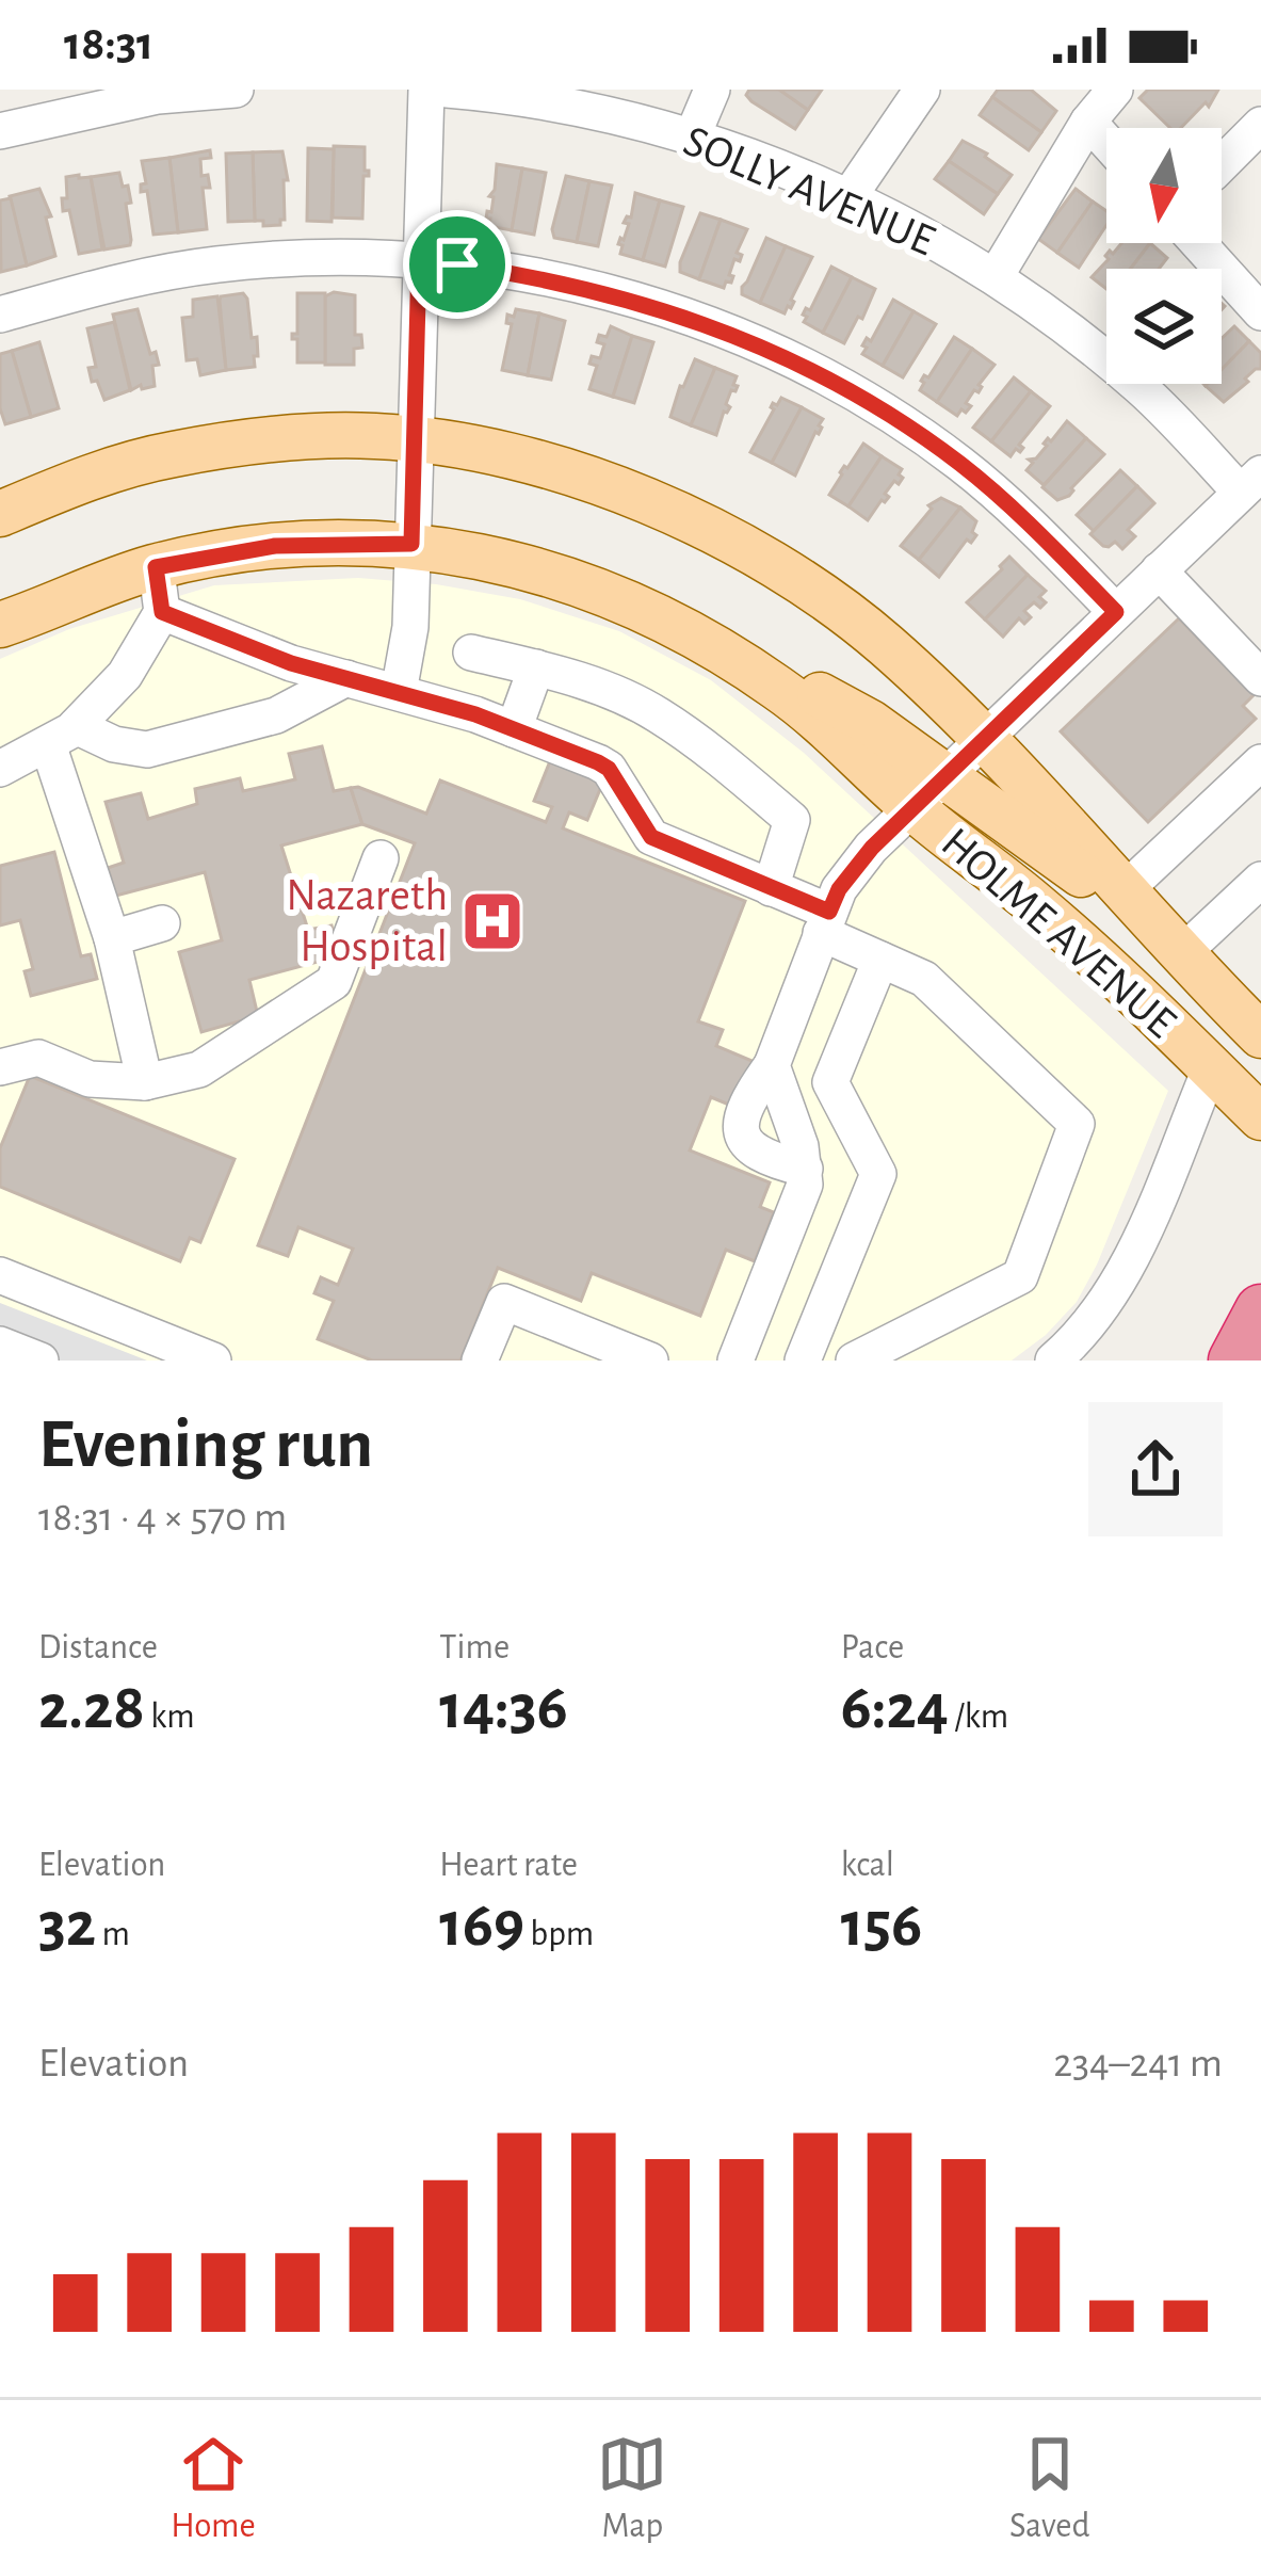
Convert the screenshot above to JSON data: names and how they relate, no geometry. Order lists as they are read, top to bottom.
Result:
{
  "streets": {
    "main road": ["HOLME AVENUE"],
    "street": ["SOLLY AVENUE"]
  },
  "places": {
    "hospital": ["Nazareth Hospital"]
  },
  "north": "bottom",
  "page": {
    "status": "18:31",
    "heading": ["Evening run", "18:31 · 4 × 570 m"],
    "stats": [
      ["Distance", "2.28 km"],
      ["Time", "14:36"],
      ["Pace", "6:24 /km"],
      ["Elevation", "32 m"],
      ["Heart rate", "169 bpm"],
      ["kcal", "156"]
    ],
    "chart": ["Elevation", "234–241 m"],
    "tabs": ["Home", "Map", "Saved"]
  }
}
